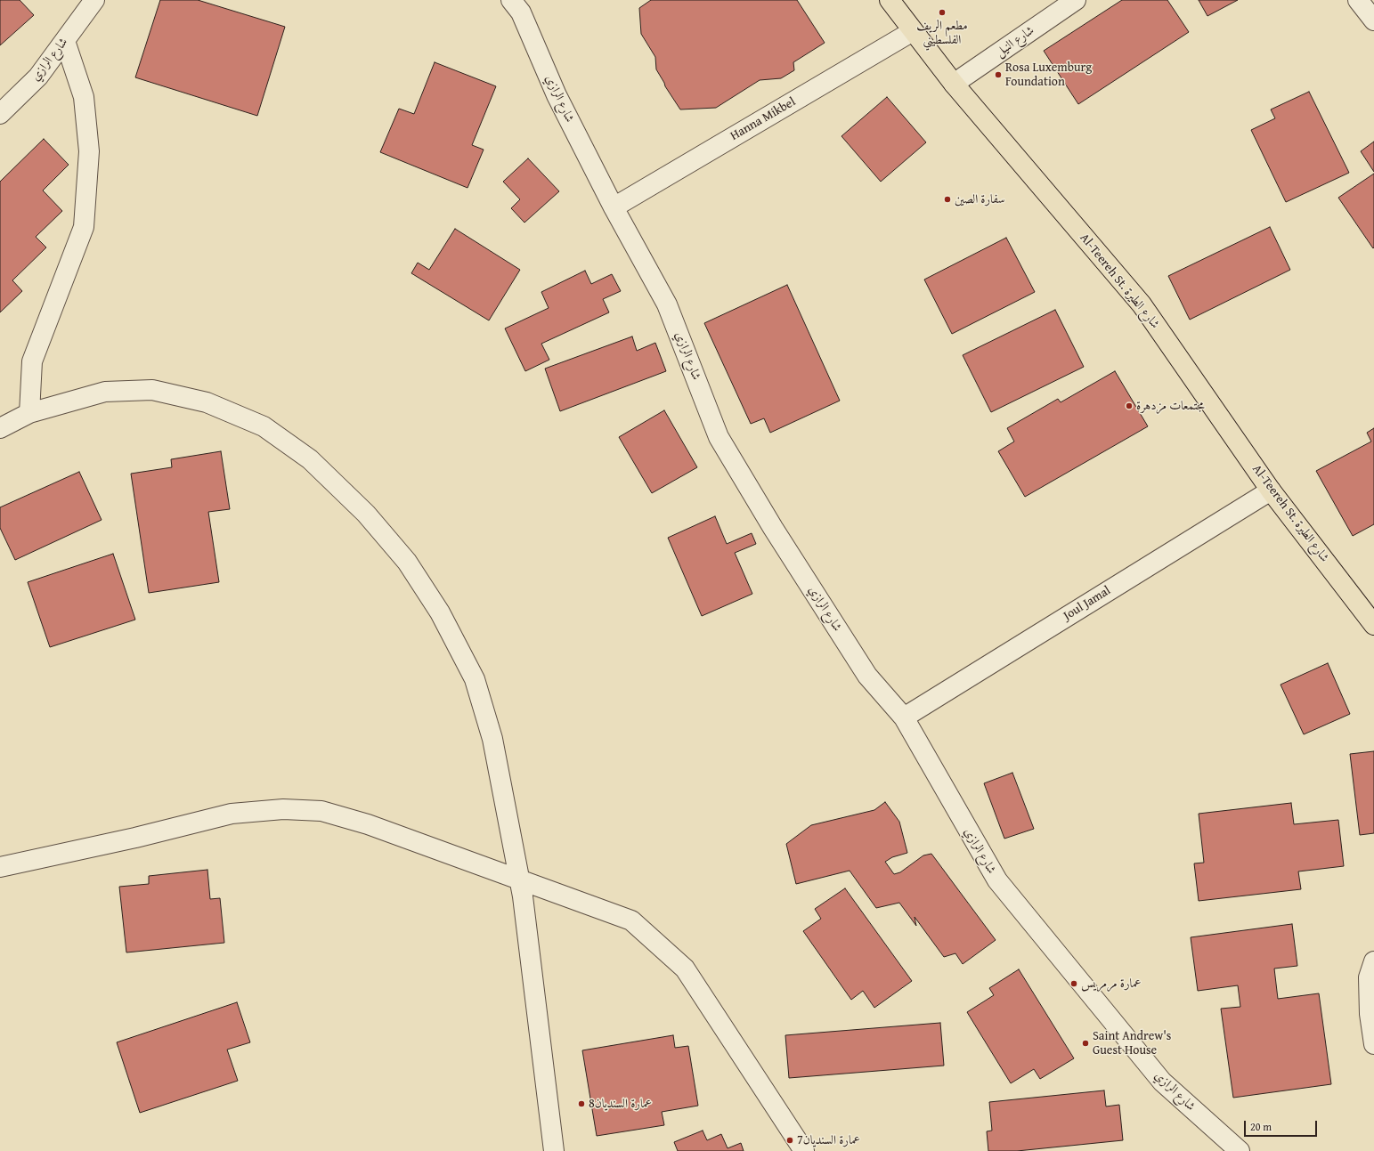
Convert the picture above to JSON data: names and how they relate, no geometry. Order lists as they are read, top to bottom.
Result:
{
  "streets": {
    "main road": ["Al-Teereh St. شارع الطيرة"],
    "street": [
      "شارع النيل",
      "شارع الرازي",
      "Hanna Mikbel",
      "Joul Jamal"
    ]
  },
  "crossings": [
    ["شارع النيل", "Al-Teereh St. شارع الطيرة"],
    ["شارع الرازي", "Hanna Mikbel"],
    ["شارع الرازي", "Joul Jamal"],
    ["Hanna Mikbel", "Al-Teereh St. شارع الطيرة"],
    ["Al-Teereh St. شارع الطيرة", "Joul Jamal"]
  ],
  "places": [
    "مطعم الريف الفلسطيني",
    "Rosa Luxemburg Foundation",
    "سفارة الصين",
    "مجتمعات مزدهرة",
    "عمارة مرمريس",
    "Saint Andrew's Guest House",
    "عمارة السنديان8",
    "عمارة السنديان7"
  ],
  "scale_bar": "20 m"
}
